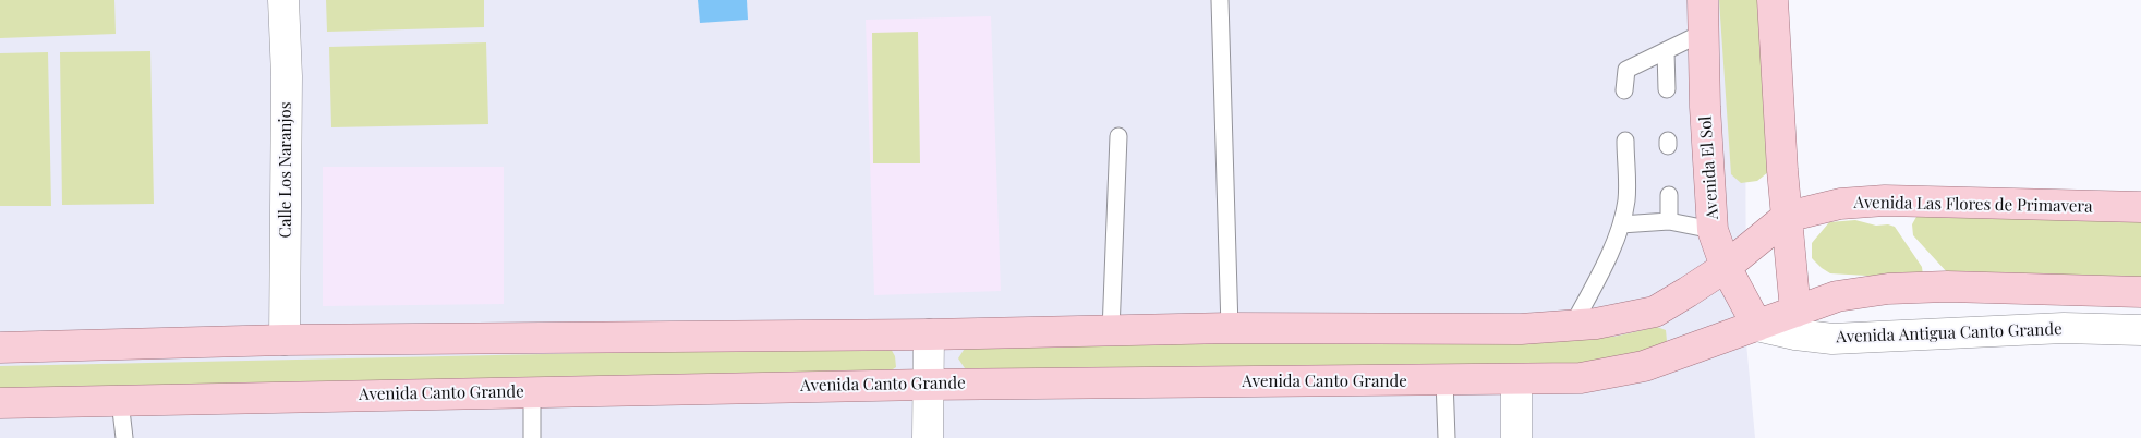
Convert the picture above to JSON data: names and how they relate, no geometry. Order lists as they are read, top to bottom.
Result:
{
  "streets": {
    "main road": ["Avenida El Sol", "Avenida Las Flores de Primavera", "Avenida Canto Grande"],
    "street": ["Calle Los Naranjos", "Avenida Antigua Canto Grande"]
  },
  "crossings": [
    ["Avenida El Sol", "Avenida Las Flores de Primavera"],
    ["Avenida El Sol", "Avenida Antigua Canto Grande"],
    ["Avenida El Sol", "Avenida Canto Grande"],
    ["Avenida Antigua Canto Grande", "Avenida Canto Grande"]
  ]
}
